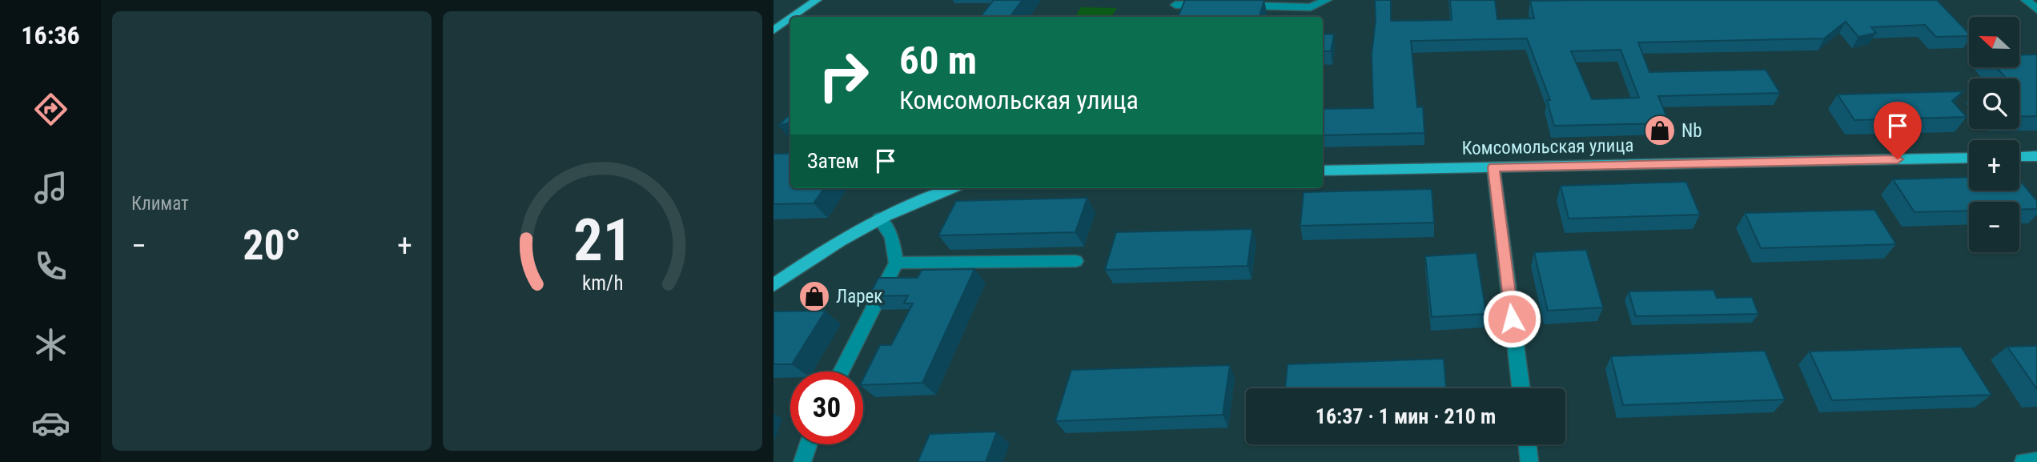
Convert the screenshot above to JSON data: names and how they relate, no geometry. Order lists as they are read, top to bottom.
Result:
{
  "streets": {
    "main road": ["Комсомольская улица"]
  },
  "places": {
    "shop": ["Nb", "Ларек"]
  },
  "north": "left",
  "page": {
    "tabs": "16:36",
    "tile": "Климат",
    "map_buttons": ["+", "−"],
    "turn": ["60 m", "Комсомольская улица"],
    "then": "Затем",
    "heat": ["−", "20°", "+"],
    "limit": "30",
    "trip": "16:37 · 1 мин · 210 m",
    "gauge": ["21", "km/h"]
  }
}
